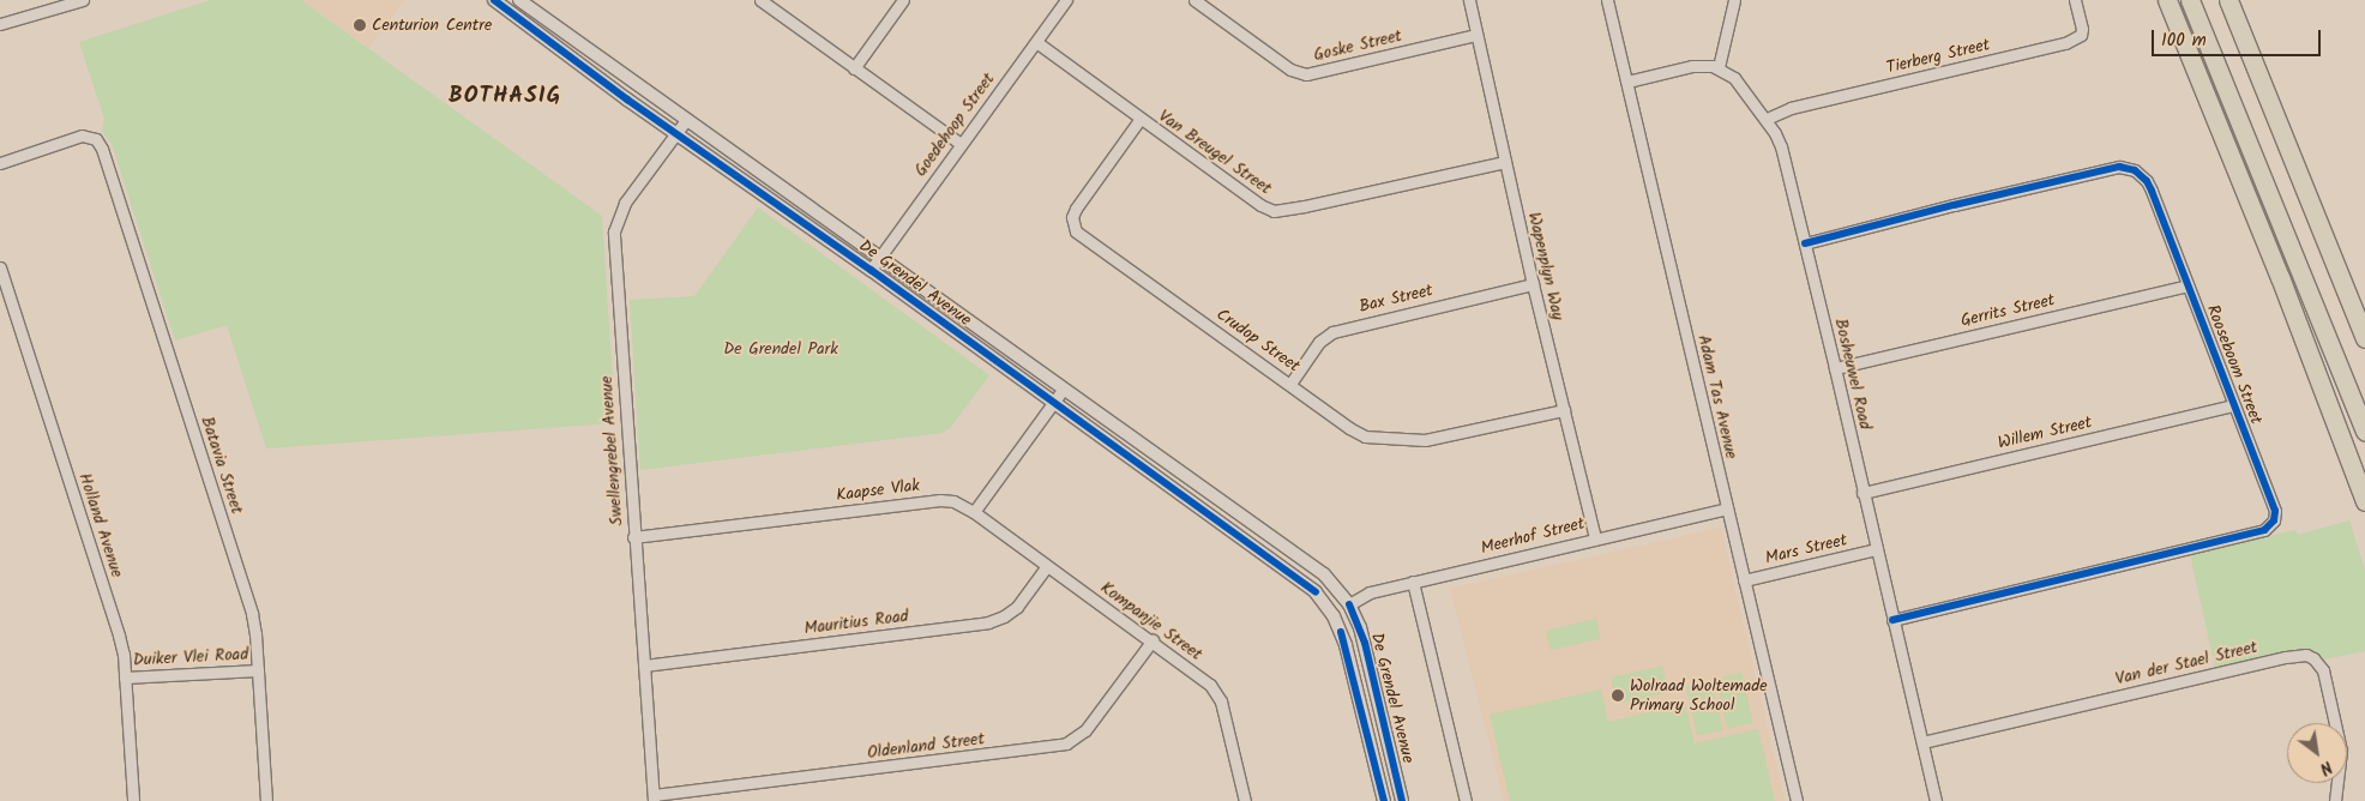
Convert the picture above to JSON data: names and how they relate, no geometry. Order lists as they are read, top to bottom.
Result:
{
  "streets": {
    "street": [
      "Goske Street",
      "Tierberg Street",
      "Goedehoop Street",
      "Van Breugel Street",
      "Wapenplyn Way",
      "De Grendel Avenue",
      "Bax Street",
      "Gerrits Street",
      "Crudop Street",
      "Rooseboom Street",
      "Bosheuwel Road",
      "Adam Tas Avenue",
      "Willem Street",
      "Swellengrebel Avenue",
      "Batavia Street",
      "Kaapse Vlak",
      "Holland Avenue",
      "Meerhof Street",
      "Mars Street",
      "Kompanjie Street",
      "Mauritius Road",
      "Duiker Vlei Road",
      "Van der Stael Street",
      "Oldenland Street"
    ]
  },
  "crossings": [
    ["Goske Street", "Wapenplyn Way"],
    ["Tierberg Street", "Bosheuwel Road"],
    ["Goedehoop Street", "Van Breugel Street"],
    ["Goedehoop Street", "De Grendel Avenue"],
    ["Van Breugel Street", "Wapenplyn Way"],
    ["Van Breugel Street", "Crudop Street"],
    ["Wapenplyn Way", "Bax Street"],
    ["Wapenplyn Way", "Crudop Street"],
    ["Wapenplyn Way", "Meerhof Street"],
    ["De Grendel Avenue", "Swellengrebel Avenue"],
    ["De Grendel Avenue", "Meerhof Street"],
    ["Bax Street", "Crudop Street"],
    ["Gerrits Street", "Rooseboom Street"],
    ["Gerrits Street", "Bosheuwel Road"],
    ["Rooseboom Street", "Bosheuwel Road"],
    ["Rooseboom Street", "Willem Street"],
    ["Bosheuwel Road", "Willem Street"],
    ["Bosheuwel Road", "Mars Street"],
    ["Bosheuwel Road", "Van der Stael Street"],
    ["Adam Tas Avenue", "Meerhof Street"],
    ["Adam Tas Avenue", "Mars Street"],
    ["Swellengrebel Avenue", "Kaapse Vlak"],
    ["Swellengrebel Avenue", "Mauritius Road"],
    ["Swellengrebel Avenue", "Oldenland Street"],
    ["Batavia Street", "Duiker Vlei Road"],
    ["Kaapse Vlak", "Kompanjie Street"],
    ["Holland Avenue", "Duiker Vlei Road"],
    ["Kompanjie Street", "Mauritius Road"],
    ["Kompanjie Street", "Oldenland Street"]
  ],
  "districts": ["BOTHASIG"],
  "parks": ["De Grendel Park"],
  "places": ["Centurion Centre", "Wolraad Woltemade Primary School"],
  "scale_bar": "100 m",
  "north": "bottom right"
}
